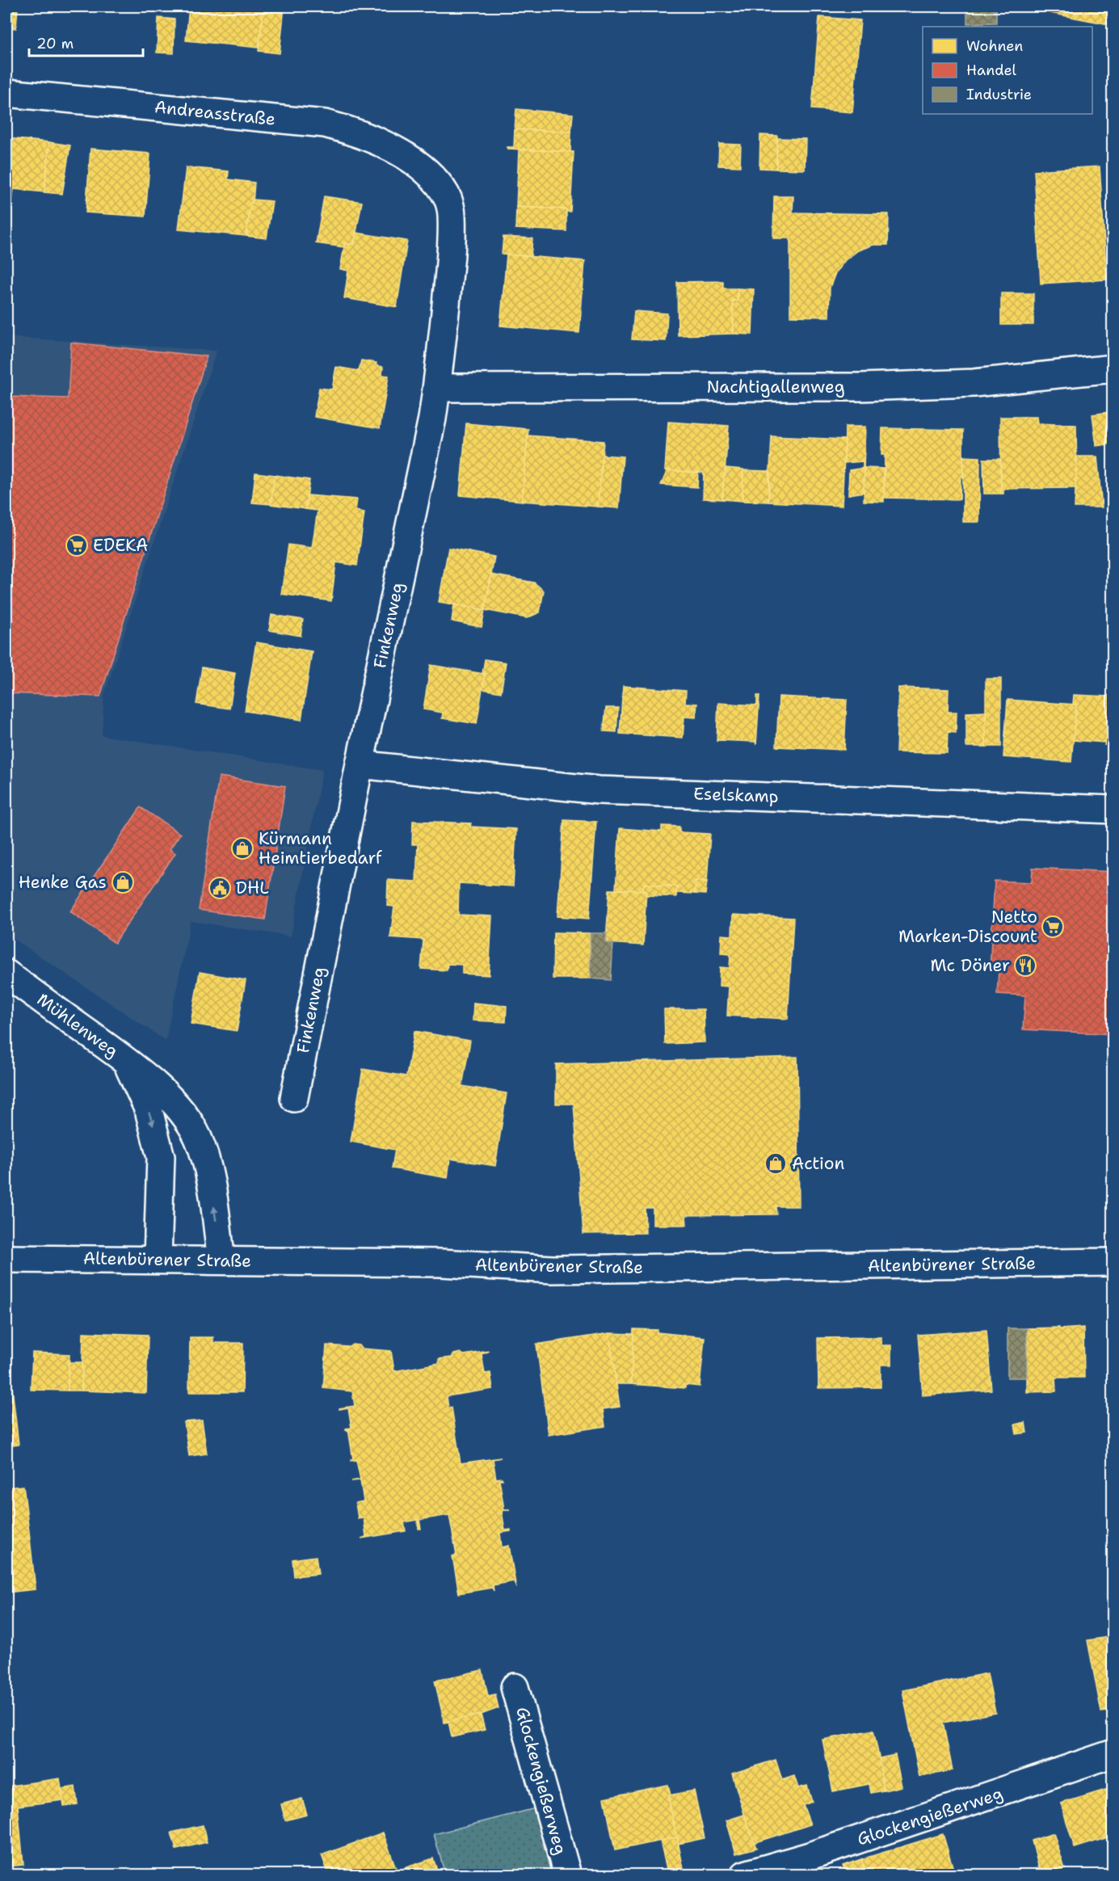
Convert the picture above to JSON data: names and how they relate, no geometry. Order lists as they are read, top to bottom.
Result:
{
  "streets": {
    "street": [
      "Andreasstraße",
      "Nachtigallenweg",
      "Finkenweg",
      "Eselskamp",
      "Mühlenweg",
      "Altenbürener Straße",
      "Glockengießerweg"
    ]
  },
  "crossings": [
    ["Andreasstraße", "Finkenweg"],
    ["Nachtigallenweg", "Finkenweg"],
    ["Finkenweg", "Eselskamp"],
    ["Mühlenweg", "Altenbürener Straße"]
  ],
  "places": {
    "supermarket": ["EDEKA", "Netto Marken-Discount"],
    "shop": ["Kürmann Heimtierbedarf", "Henke Gas", "Action"],
    "public building": ["DHL"],
    "restaurant": ["Mc Döner"]
  },
  "legend": ["Wohnen", "Handel", "Industrie"],
  "scale_bar": "20 m"
}
